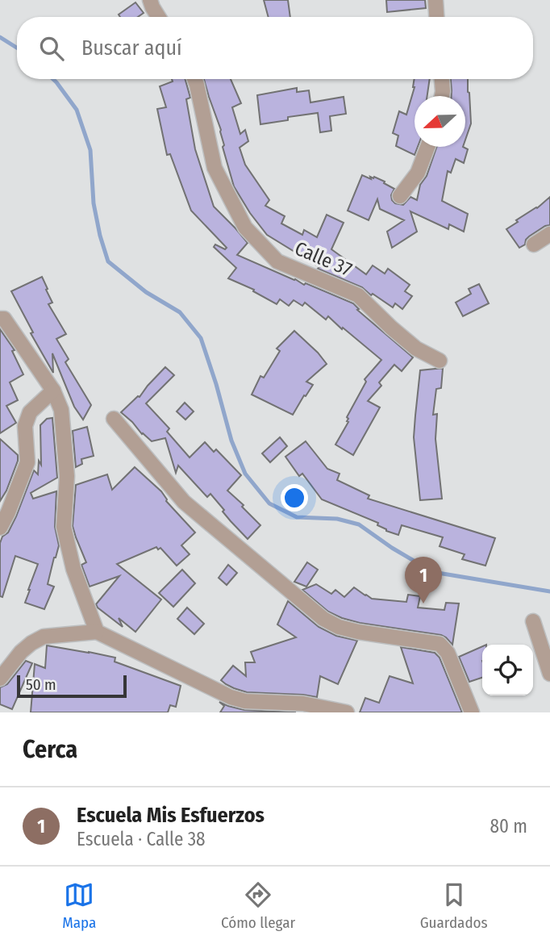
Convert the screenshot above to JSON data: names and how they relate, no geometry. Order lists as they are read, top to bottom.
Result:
{
  "streets": {
    "street": ["Calle 37"]
  },
  "scale_bar": "50 m",
  "north": "left",
  "page": {
    "search": "Buscar aquí",
    "pins": "1",
    "scale": "50 m",
    "heading": "Cerca",
    "list": [
      {
        "mark": "1",
        "name": "Escuela Mis Esfuerzos",
        "note": "Escuela · Calle 38",
        "value": "80 m"
      }
    ],
    "nav": ["Mapa", "Cómo llegar", "Guardados"]
  }
}
